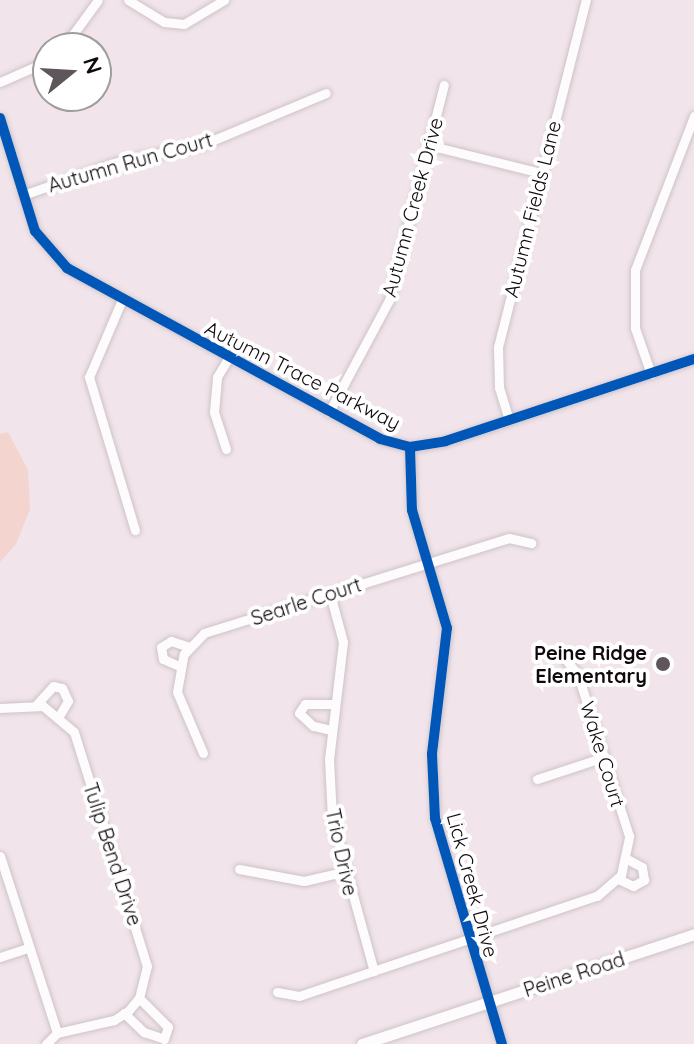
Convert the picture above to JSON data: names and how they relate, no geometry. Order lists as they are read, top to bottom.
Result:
{
  "streets": {
    "street": [
      "Autumn Run Court",
      "Autumn Creek Drive",
      "Autumn Fields Lane",
      "Autumn Trace Parkway",
      "Searle Court",
      "Wake Court",
      "Trio Drive",
      "Tulip Bend Drive",
      "Lick Creek Drive",
      "Peine Road"
    ]
  },
  "crossings": [
    ["Autumn Run Court", "Autumn Trace Parkway"],
    ["Autumn Creek Drive", "Autumn Trace Parkway"],
    ["Autumn Fields Lane", "Autumn Trace Parkway"],
    ["Autumn Trace Parkway", "Lick Creek Drive"],
    ["Searle Court", "Trio Drive"],
    ["Searle Court", "Lick Creek Drive"],
    ["Wake Court", "Trio Drive"],
    ["Wake Court", "Lick Creek Drive"],
    ["Lick Creek Drive", "Peine Road"]
  ],
  "places": ["Peine Ridge Elementary"],
  "north": "right"
}
